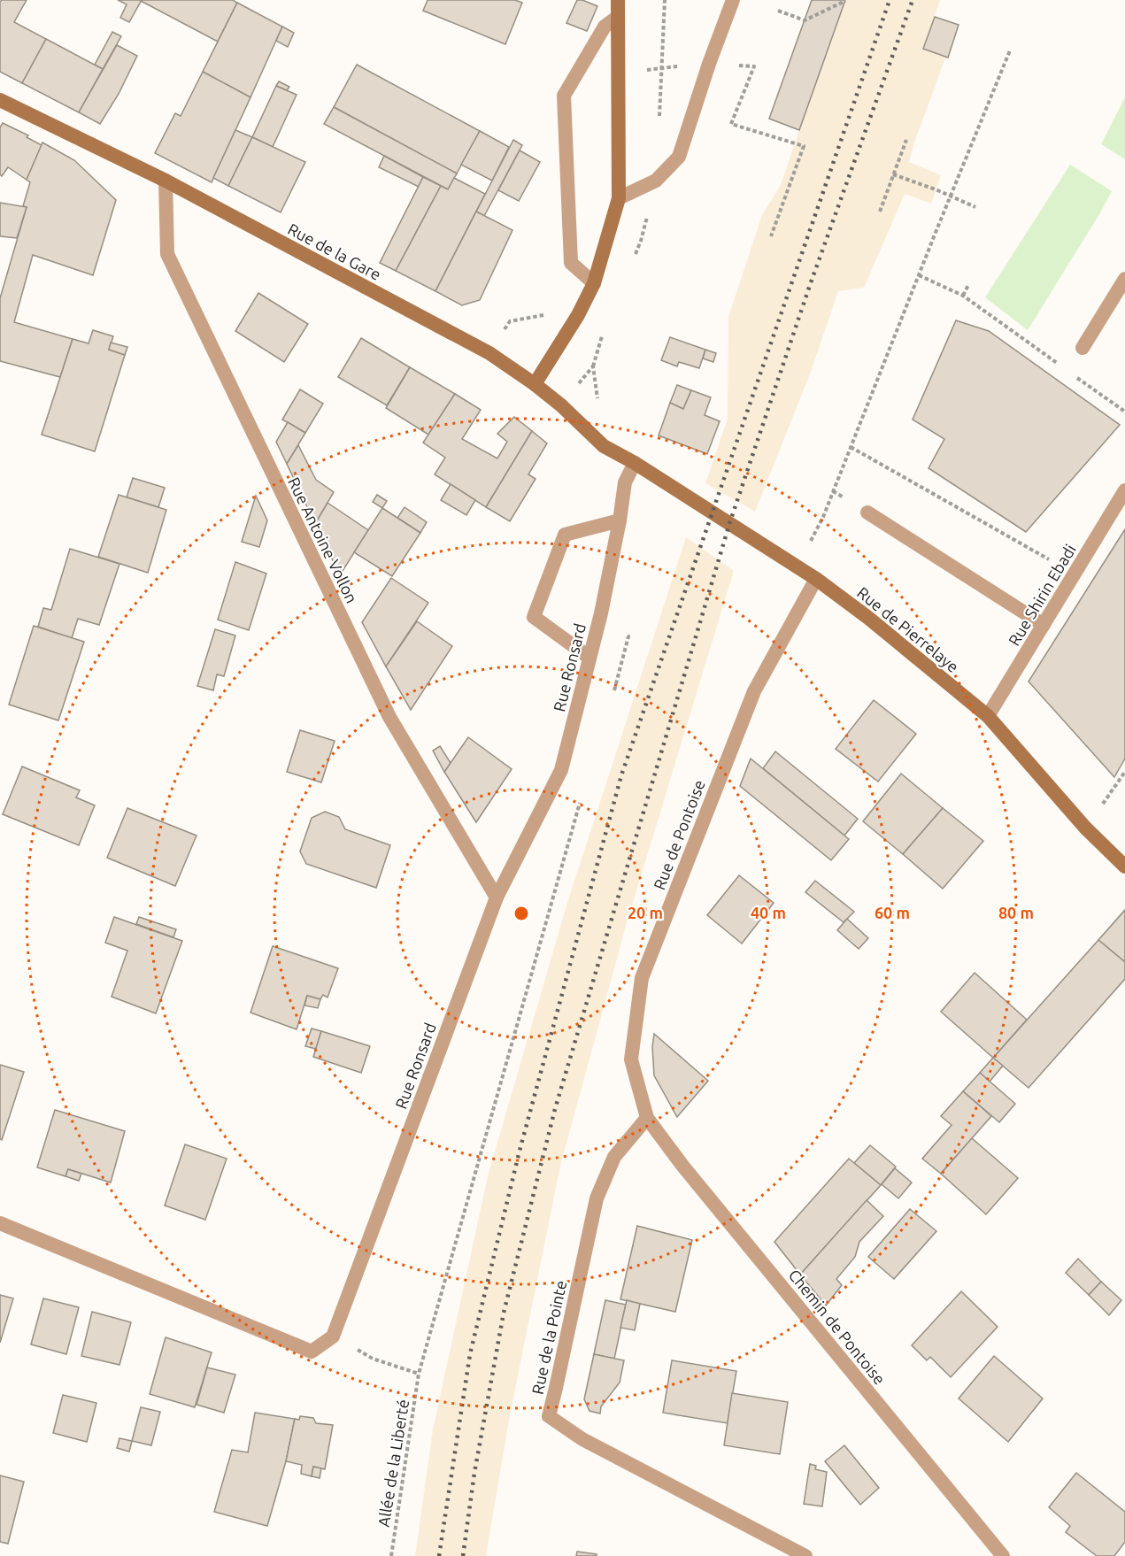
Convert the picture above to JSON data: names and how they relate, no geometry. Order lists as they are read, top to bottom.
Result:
{
  "streets": {
    "main road": ["Rue de la Gare", "Rue de Pierrelaye"],
    "street": [
      "Rue Antoine Vollon",
      "Rue Shirin Ebadi",
      "Rue Ronsard",
      "Rue de Pontoise",
      "Chemin de Pontoise",
      "Rue de la Pointe"
    ],
    "path": ["Allée de la Liberté"]
  },
  "crossings": [
    ["Rue de la Gare", "Rue Antoine Vollon"],
    ["Rue de la Gare", "Rue de Pierrelaye"],
    ["Rue de la Gare", "Rue Ronsard"],
    ["Rue Antoine Vollon", "Rue Ronsard"],
    ["Rue Shirin Ebadi", "Rue de Pierrelaye"],
    ["Rue de Pierrelaye", "Rue Ronsard"],
    ["Rue de Pierrelaye", "Rue de Pontoise"],
    ["Rue de Pontoise", "Chemin de Pontoise"],
    ["Rue de Pontoise", "Rue de la Pointe"],
    ["Chemin de Pontoise", "Rue de la Pointe"]
  ],
  "rings": [
    "20 m",
    "40 m",
    "60 m",
    "80 m"
  ]
}
